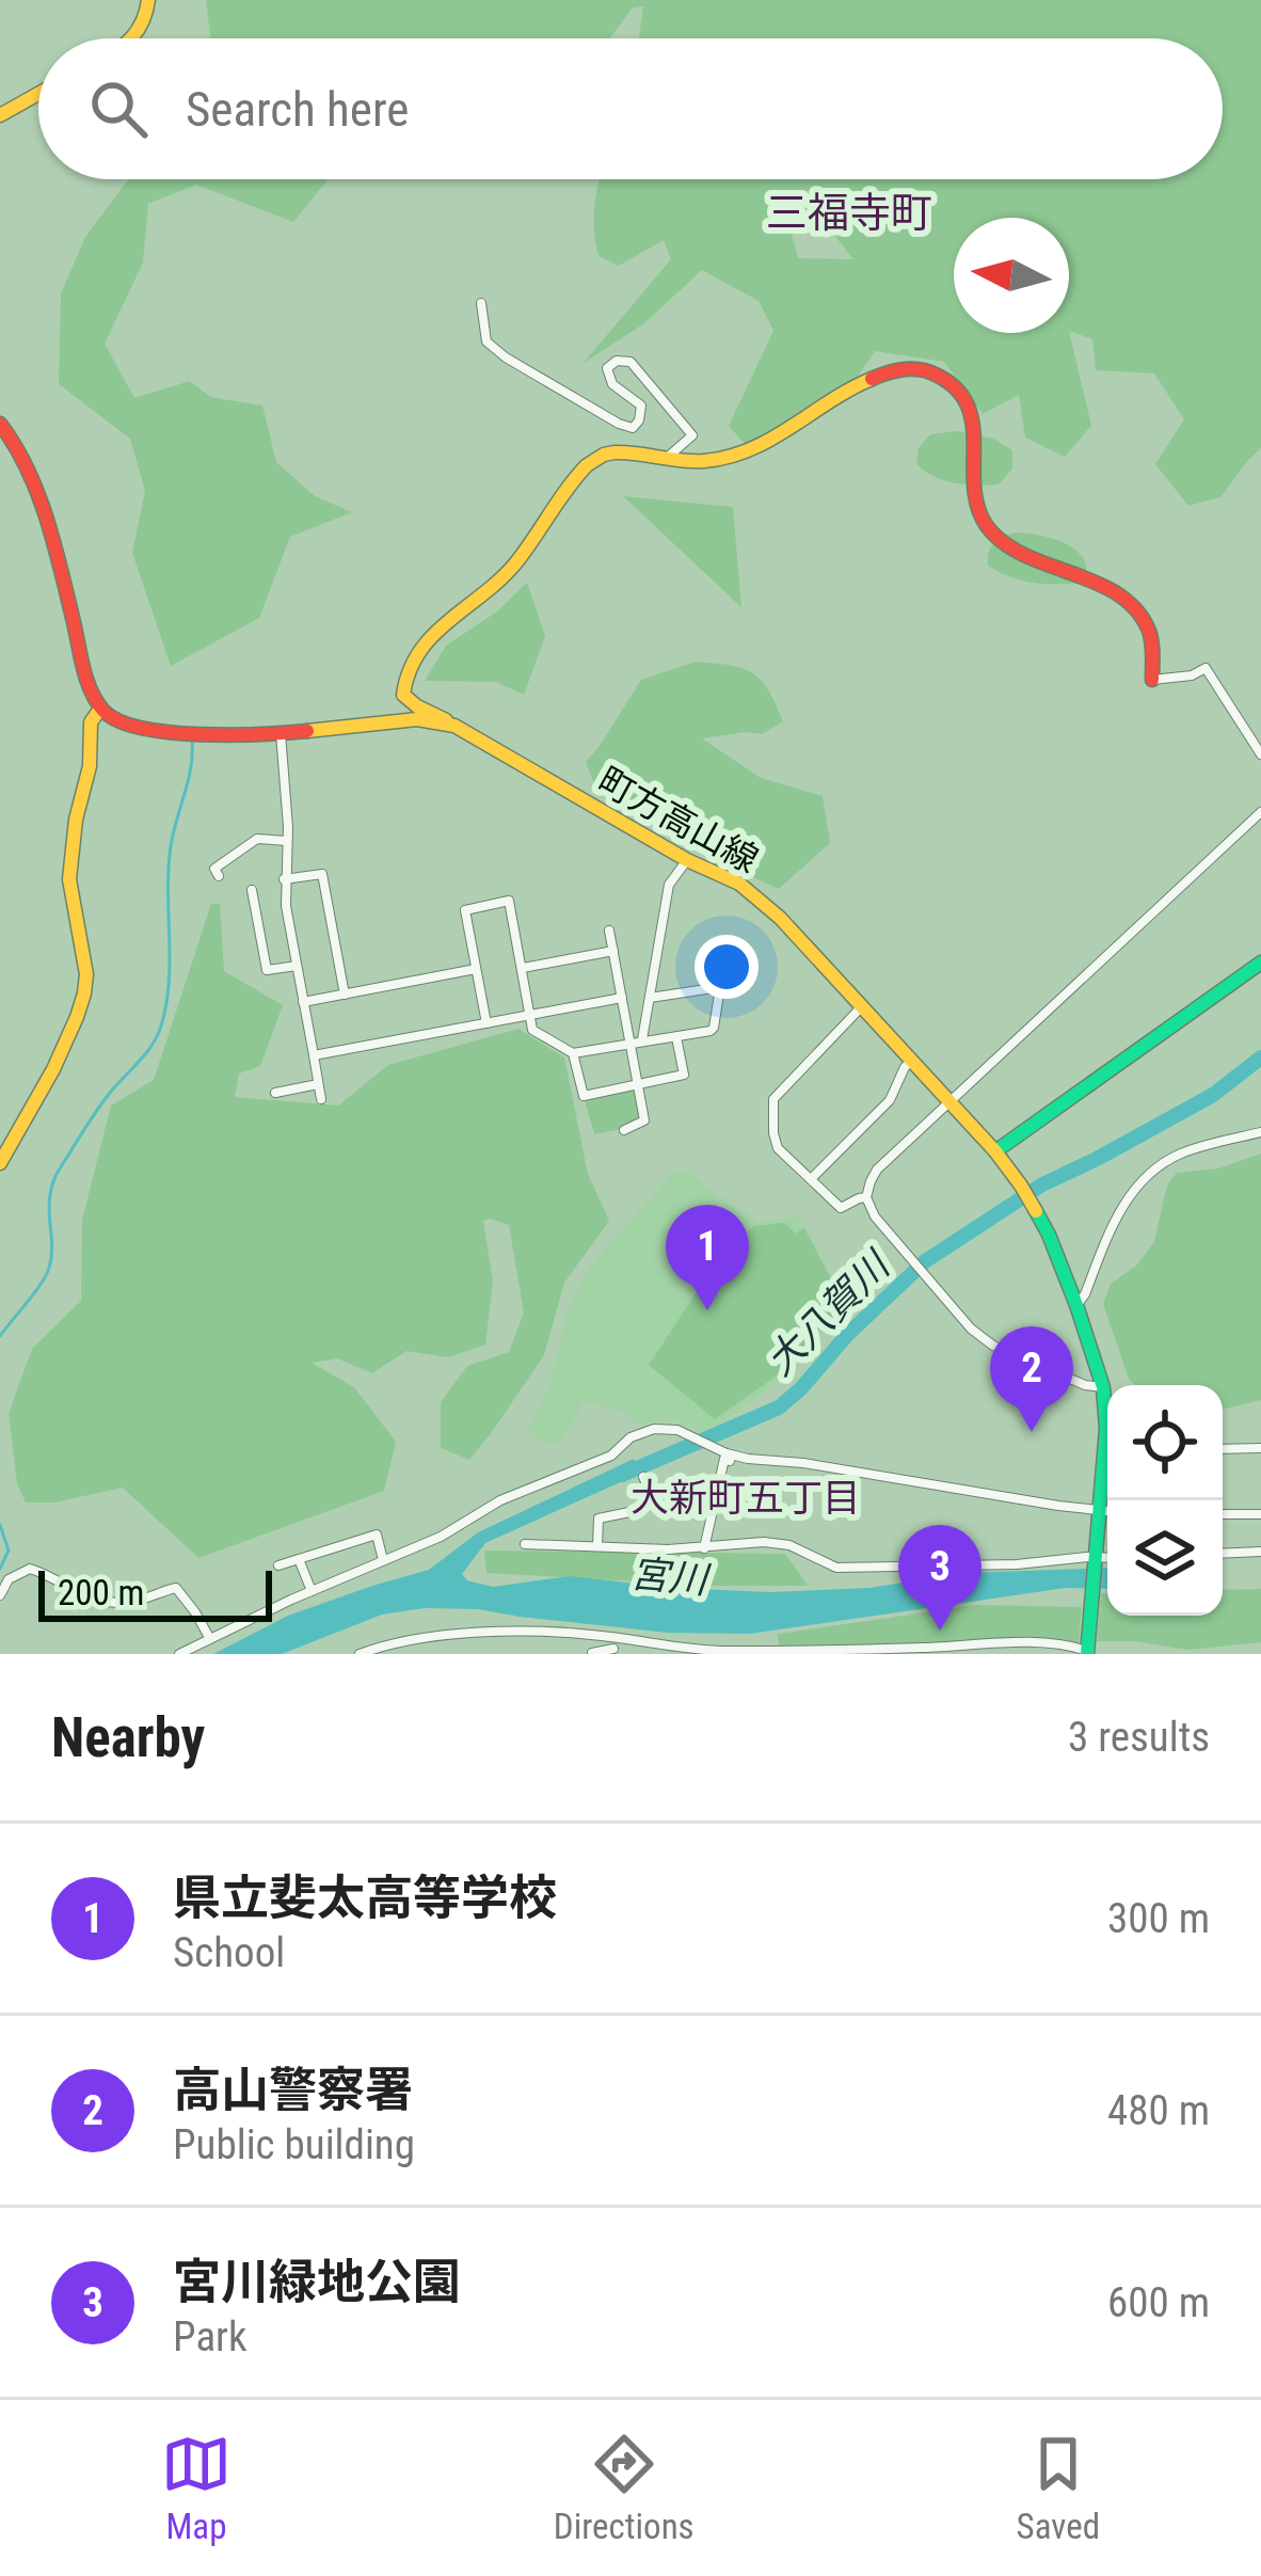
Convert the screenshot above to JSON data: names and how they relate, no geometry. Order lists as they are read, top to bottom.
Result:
{
  "streets": {
    "street": ["町方高山線"]
  },
  "districts": ["三福寺町", "大新町五丁目"],
  "water": ["大八賀川", "宮川"],
  "scale_bar": "200 m",
  "north": "left",
  "page": {
    "search": "Search here",
    "pins": ["1", "2", "3"],
    "scale": "200 m",
    "heading": ["Nearby", "3 results"],
    "list": [
      {
        "mark": "1",
        "name": "県立斐太高等学校",
        "note": "School",
        "value": "300 m"
      },
      {
        "mark": "2",
        "name": "高山警察署",
        "note": "Public building",
        "value": "480 m"
      },
      {
        "mark": "3",
        "name": "宮川緑地公園",
        "note": "Park",
        "value": "600 m"
      }
    ],
    "nav": ["Map", "Directions", "Saved"]
  }
}
